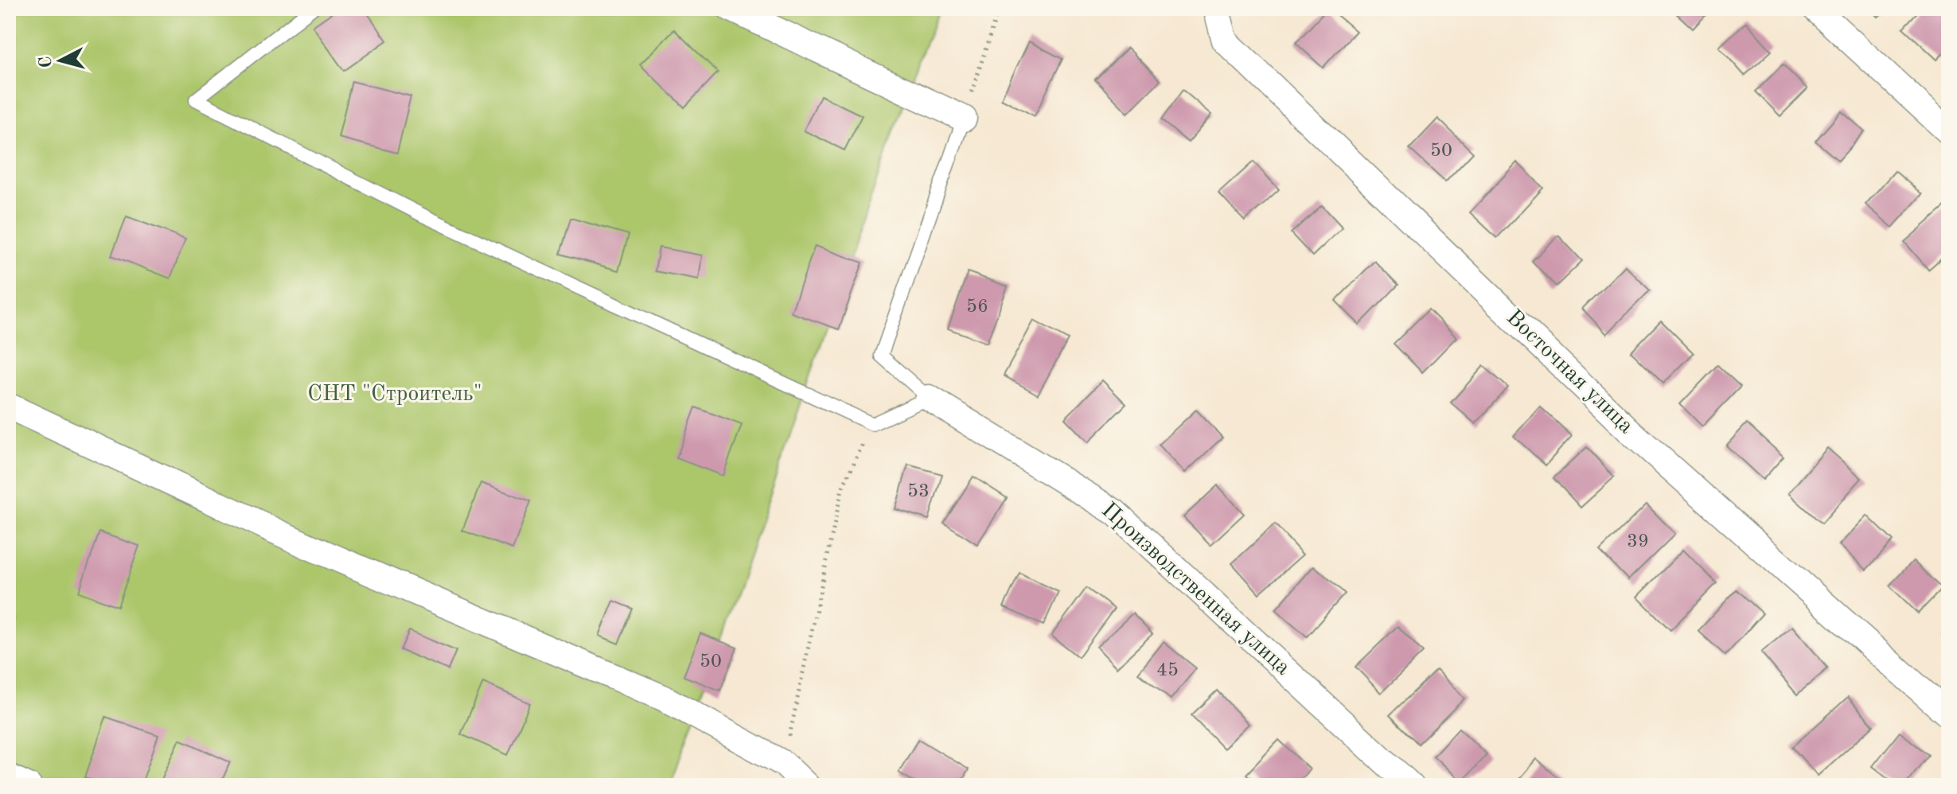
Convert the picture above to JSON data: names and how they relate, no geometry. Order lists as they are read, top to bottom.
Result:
{
  "streets": {
    "street": ["Восточная улица", "Производственная улица"]
  },
  "parks": ["СНТ \"Строитель\""],
  "house_numbers": [
    "50",
    "56",
    "53",
    "39",
    "50",
    "45"
  ],
  "north": "left"
}
